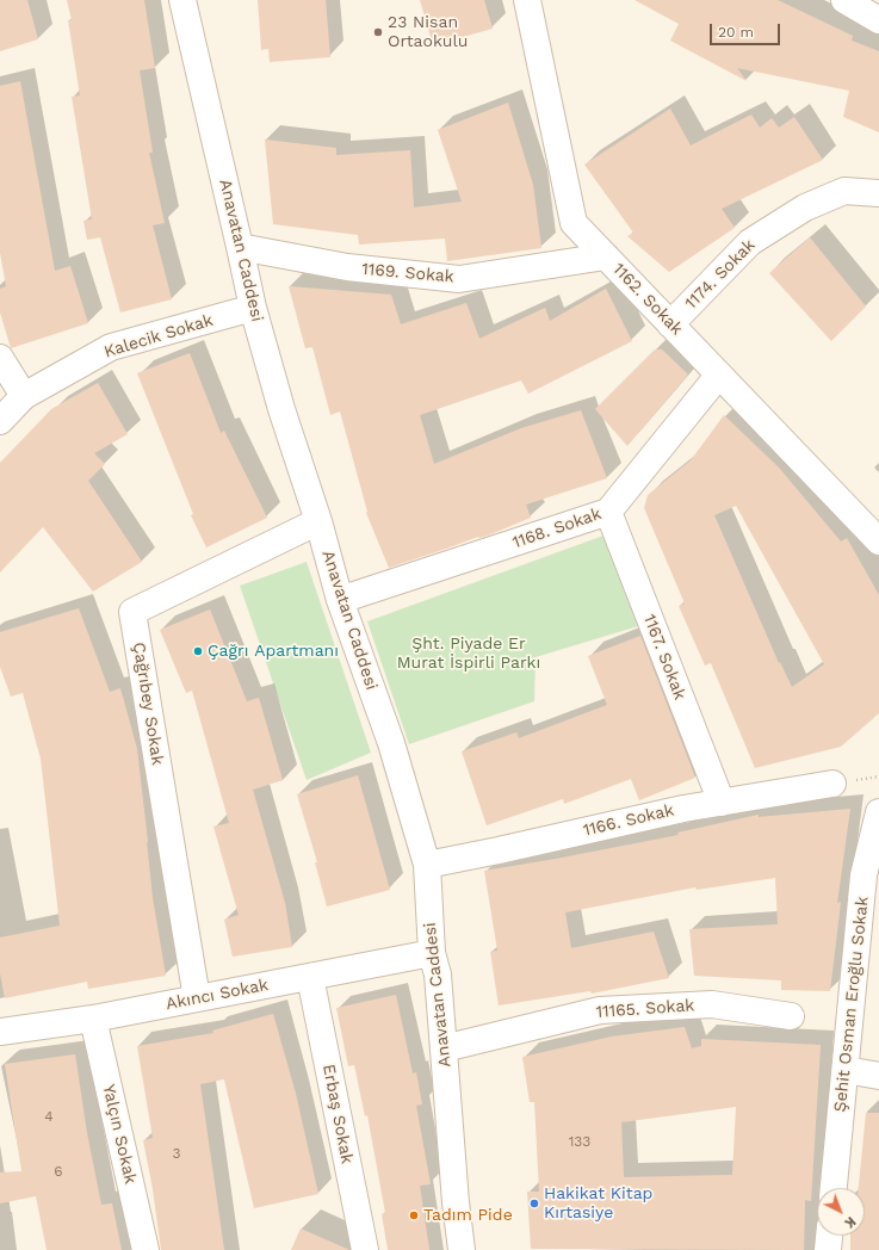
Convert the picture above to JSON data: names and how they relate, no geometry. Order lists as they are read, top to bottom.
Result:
{
  "streets": {
    "street": [
      "Anavatan Caddesi",
      "1169. Sokak",
      "1174. Sokak",
      "1162. Sokak",
      "Kalecik Sokak",
      "1168. Sokak",
      "1167. Sokak",
      "Çağrıbey Sokak",
      "1166. Sokak",
      "Akıncı Sokak",
      "Şehit Osman Eroğlu Sokak",
      "11165. Sokak",
      "Erbaş Sokak",
      "Yalçın Sokak"
    ]
  },
  "crossings": [
    ["Anavatan Caddesi", "1169. Sokak"],
    ["Anavatan Caddesi", "Kalecik Sokak"],
    ["Anavatan Caddesi", "1168. Sokak"],
    ["Anavatan Caddesi", "Çağrıbey Sokak"],
    ["Anavatan Caddesi", "1166. Sokak"],
    ["Anavatan Caddesi", "Akıncı Sokak"],
    ["Anavatan Caddesi", "11165. Sokak"],
    ["1169. Sokak", "1162. Sokak"],
    ["1174. Sokak", "1162. Sokak"],
    ["1162. Sokak", "1168. Sokak"],
    ["1168. Sokak", "1167. Sokak"],
    ["1167. Sokak", "1166. Sokak"],
    ["Çağrıbey Sokak", "Akıncı Sokak"],
    ["Akıncı Sokak", "Erbaş Sokak"],
    ["Akıncı Sokak", "Yalçın Sokak"]
  ],
  "parks": ["Şht. Piyade Er Murat İspirli Parkı"],
  "places": [
    "23 Nisan Ortaokulu",
    "Çağrı Apartmanı",
    "Hakikat Kitap Kırtasiye",
    "Tadım Pide"
  ],
  "house_numbers": [
    "4",
    "133",
    "3",
    "6"
  ],
  "scale_bar": "20 m",
  "north": "bottom right"
}
